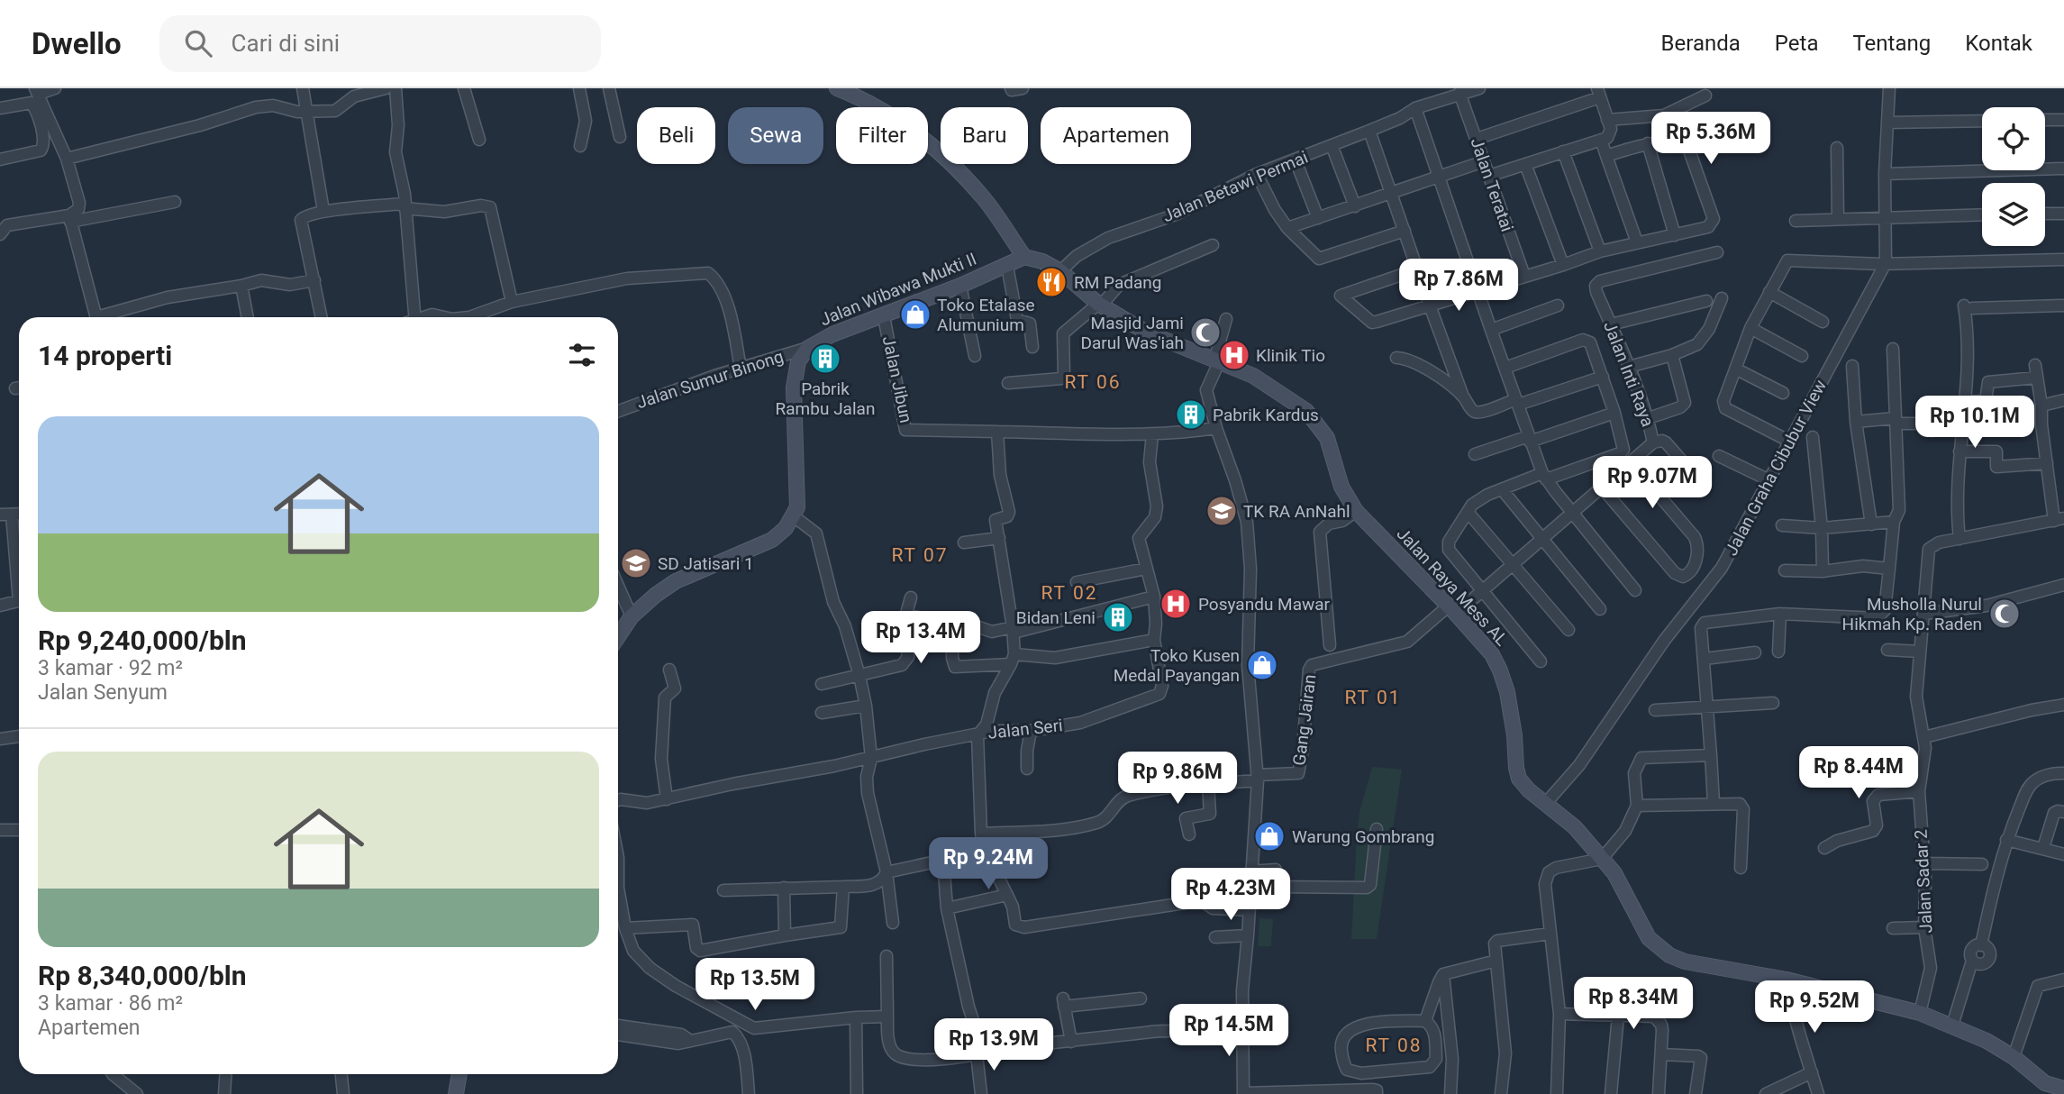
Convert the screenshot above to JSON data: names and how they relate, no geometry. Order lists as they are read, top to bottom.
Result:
{
  "streets": {
    "street": [
      "Jalan Teratai",
      "Jalan Betawi Permai",
      "Jalan Wibawa Mukti II",
      "Jalan Inti Raya",
      "Jalan Sumur Binong",
      "Jalan Jibun",
      "Jalan Graha Cibubur View",
      "Jalan Raya Mess AL",
      "Gang Jairan",
      "Jalan Seri",
      "Jalan Sadar 2"
    ]
  },
  "crossings": [
    ["Jalan Teratai", "Jalan Betawi Permai"],
    ["Jalan Betawi Permai", "Jalan Raya Mess AL"],
    ["Jalan Wibawa Mukti II", "Jalan Sumur Binong"],
    ["Jalan Wibawa Mukti II", "Jalan Jibun"],
    ["Jalan Wibawa Mukti II", "Jalan Raya Mess AL"],
    ["Jalan Inti Raya", "Jalan Raya Mess AL"],
    ["Jalan Inti Raya", "Gang Jairan"],
    ["Jalan Jibun", "Jalan Seri"],
    ["Jalan Graha Cibubur View", "Jalan Raya Mess AL"],
    ["Jalan Raya Mess AL", "Gang Jairan"],
    ["Jalan Raya Mess AL", "Jalan Sadar 2"]
  ],
  "districts": [
    "RT 06",
    "RT 07",
    "RT 02",
    "RT 01",
    "RT 08"
  ],
  "places": {
    "restaurant": ["RM Padang"],
    "shop": ["Toko Etalase Alumunium", "Toko Kusen Medal Payangan", "Warung Gombrang"],
    "mosque": ["Masjid Jami Darul Was'iah", "Musholla Nurul Hikmah Kp. Raden"],
    "hospital": ["Klinik Tio", "Posyandu Mawar"],
    "building": ["Pabrik Rambu Jalan", "Pabrik Kardus", "Bidan Leni"],
    "school or university": ["TK RA AnNahl", "SD Jatisari 1"]
  },
  "page": {
    "header": "Dwello",
    "search": "Cari di sini",
    "nav": [
      "Beranda",
      "Peta",
      "Tentang",
      "Kontak"
    ],
    "chip": [
      "Beli",
      "Sewa",
      "Filter",
      "Baru",
      "Apartemen"
    ],
    "price": [
      "Rp 5.36M",
      "Rp 7.86M",
      "Rp 10.1M",
      "Rp 9.07M",
      "Rp 13.4M",
      "Rp 8.44M",
      "Rp 9.86M",
      "Rp 9.24M",
      "Rp 4.23M",
      "Rp 13.5M",
      "Rp 8.34M",
      "Rp 9.52M",
      "Rp 14.5M",
      "Rp 13.9M"
    ],
    "heading": "14 properti",
    "list": [
      {
        "name": "Rp 9,240,000/bln",
        "note": "3 kamar · 92 m² · Jalan Senyum"
      },
      {
        "name": "Rp 8,340,000/bln",
        "note": "3 kamar · 86 m² · Apartemen"
      }
    ]
  }
}
